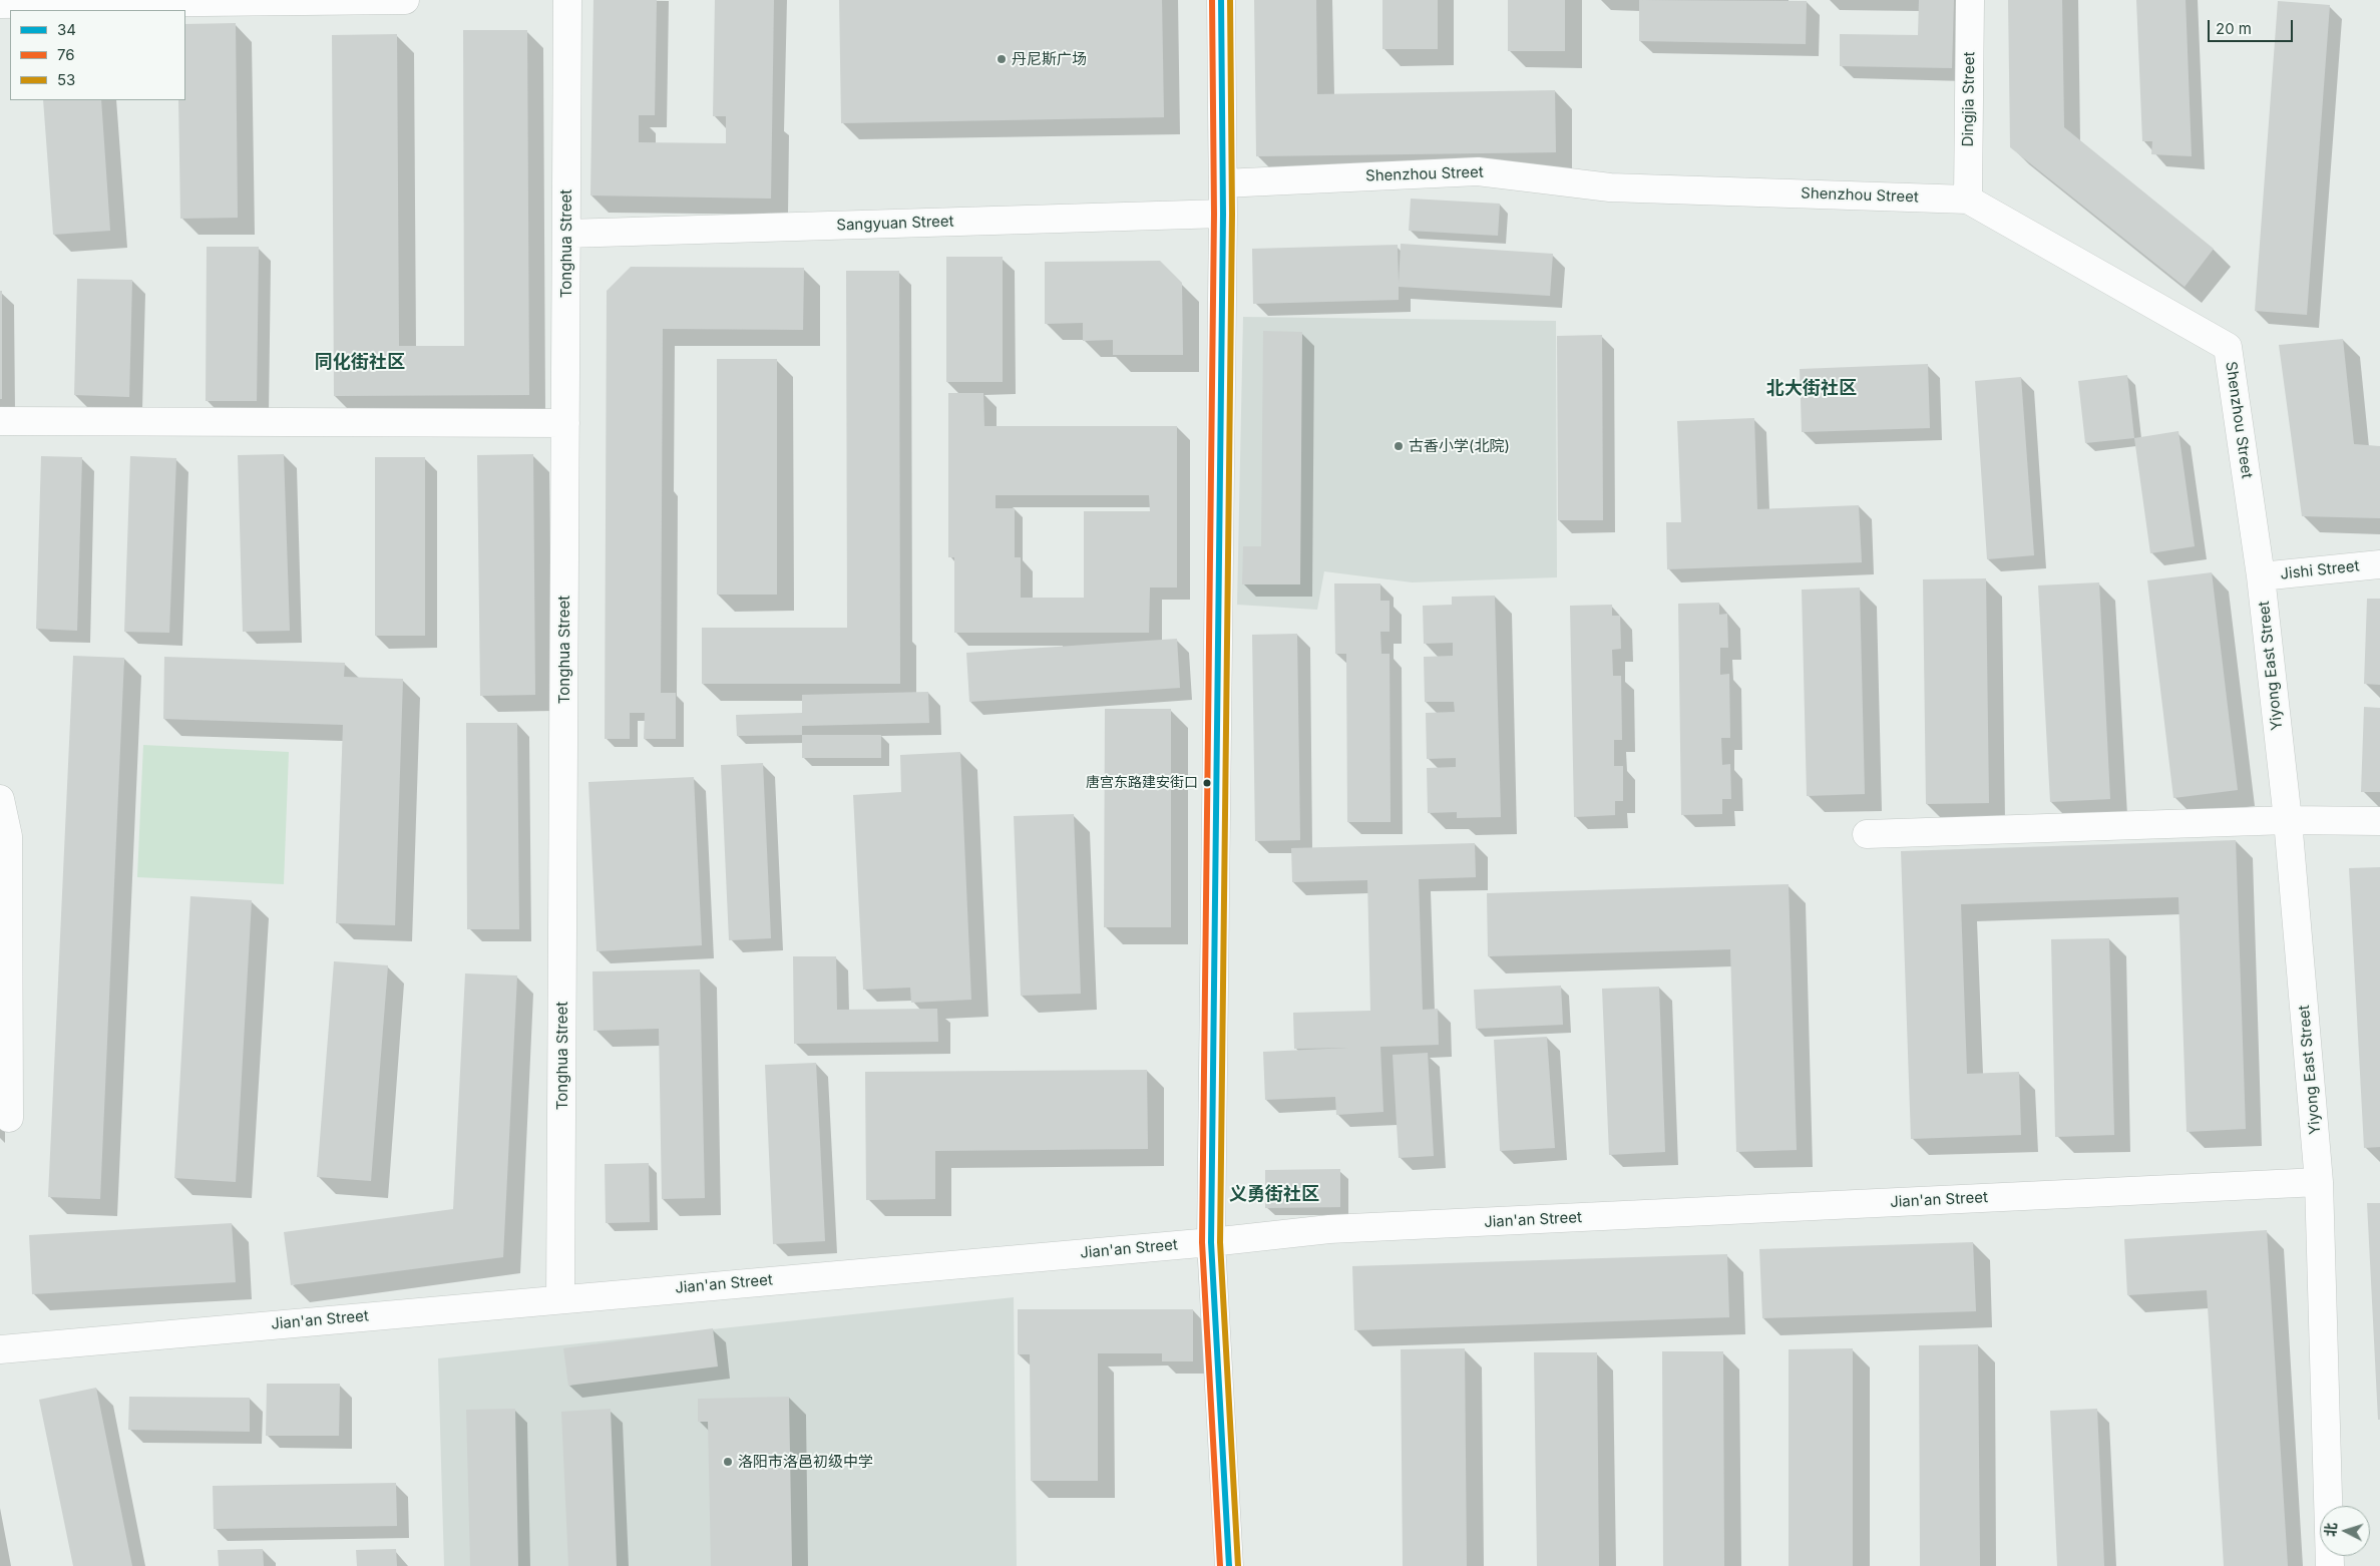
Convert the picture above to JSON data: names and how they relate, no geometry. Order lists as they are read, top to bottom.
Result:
{
  "streets": {
    "street": [
      "Dingjia Street",
      "Shenzhou Street",
      "Sangyuan Street",
      "Tonghua Street",
      "Jishi Street",
      "Yiyong East Street",
      "Jian'an Street"
    ]
  },
  "crossings": [
    ["Dingjia Street", "Shenzhou Street"],
    ["Shenzhou Street", "Jishi Street"],
    ["Shenzhou Street", "Yiyong East Street"],
    ["Sangyuan Street", "Tonghua Street"],
    ["Tonghua Street", "Jian'an Street"],
    ["Jishi Street", "Yiyong East Street"],
    ["Yiyong East Street", "Jian'an Street"]
  ],
  "districts": ["同化街社区", "北大街社区", "义勇街社区"],
  "places": [
    "丹尼斯广场",
    "古香小学(北院)",
    "唐宫东路建安街口",
    "洛阳市洛邑初级中学"
  ],
  "lines": ["transit line 34", "transit line 76", "transit line 53"],
  "legend": ["34", "76", "53"],
  "scale_bar": "20 m",
  "north": "left"
}
